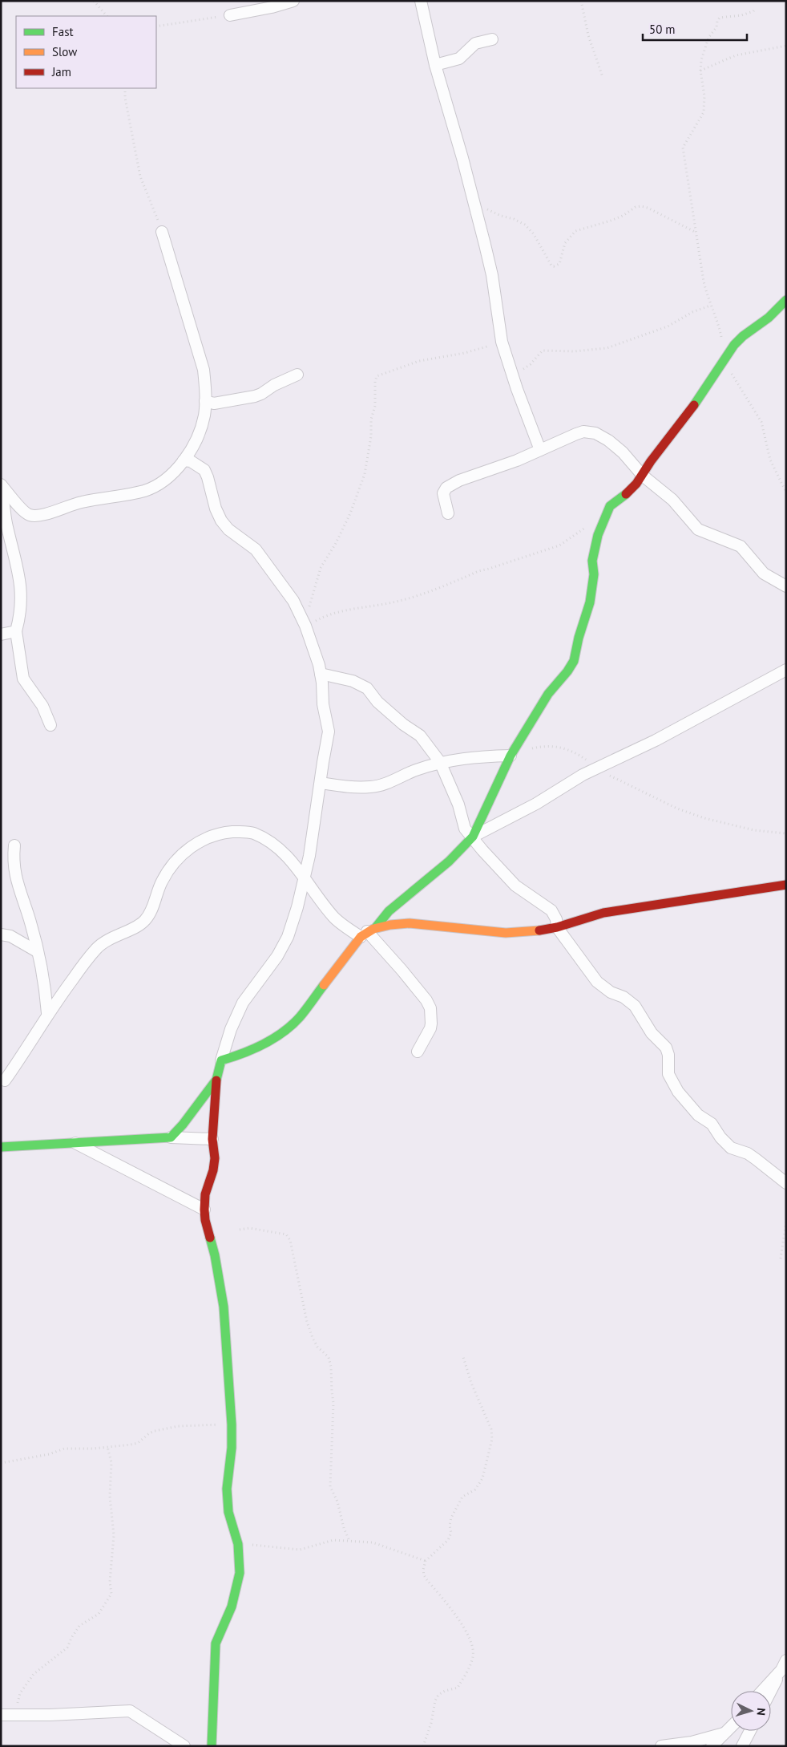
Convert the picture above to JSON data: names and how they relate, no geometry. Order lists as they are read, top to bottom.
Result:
{
  "legend": ["Fast", "Slow", "Jam"],
  "scale_bar": "50 m",
  "north": "right"
}
